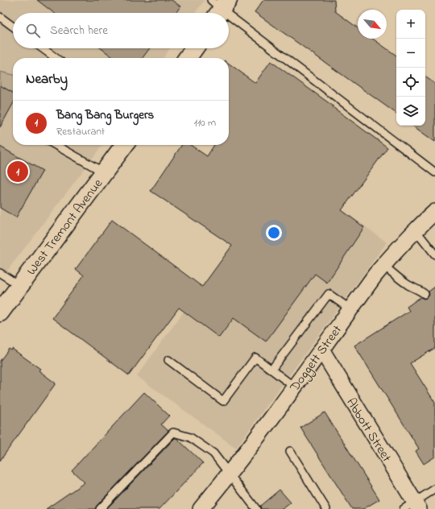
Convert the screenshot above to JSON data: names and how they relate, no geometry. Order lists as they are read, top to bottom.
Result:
{
  "streets": {
    "street": ["West Tremont Avenue", "Doggett Street", "Abbott Street"]
  },
  "crossings": [
    ["Doggett Street", "Abbott Street"]
  ],
  "north": "bottom right",
  "page": {
    "map_buttons": ["+", "−"],
    "search": "Search here",
    "heading": "Nearby",
    "list": [
      {
        "mark": "1",
        "name": "Bang Bang Burgers",
        "note": "Restaurant",
        "value": "110 m"
      }
    ],
    "pins": "1"
  }
}
